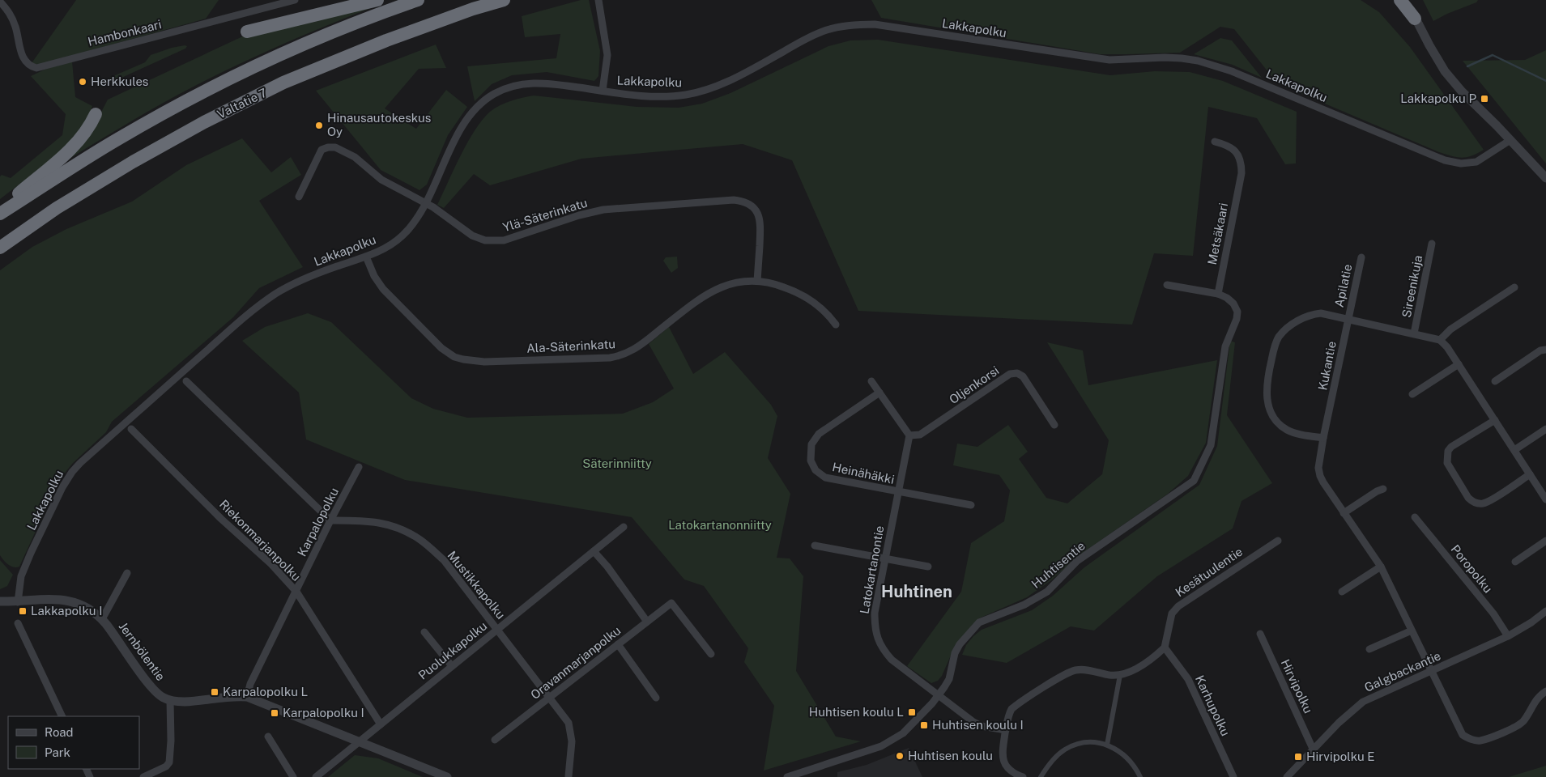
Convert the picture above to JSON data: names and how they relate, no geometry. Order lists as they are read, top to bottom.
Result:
{
  "streets": {
    "highway": ["Valtatie 7"],
    "street": [
      "Lakkapolku",
      "Hambonkaari",
      "Ylä-Säterinkatu",
      "Metsäkaari",
      "Apilatie",
      "Sireenikuja",
      "Ala-Säterinkatu",
      "Kukantie",
      "Oljenkorsi",
      "Heinähäkki",
      "Karpalopolku",
      "Riekonmarjanpolku",
      "Huhtisentie",
      "Poropolku",
      "Latokartanontie",
      "Kesätuulentie",
      "Mustikkapolku",
      "Puolukkapolku",
      "Jernbölentie",
      "Oravanmarjanpolku",
      "Galgbackantie",
      "Hirvipolku",
      "Karhupolku"
    ]
  },
  "crossings": [
    ["Lakkapolku", "Ylä-Säterinkatu"],
    ["Lakkapolku", "Ala-Säterinkatu"],
    ["Lakkapolku", "Jernbölentie"],
    ["Ylä-Säterinkatu", "Ala-Säterinkatu"],
    ["Metsäkaari", "Huhtisentie"],
    ["Apilatie", "Kukantie"],
    ["Kukantie", "Galgbackantie"],
    ["Oljenkorsi", "Latokartanontie"],
    ["Heinähäkki", "Latokartanontie"],
    ["Karpalopolku", "Riekonmarjanpolku"],
    ["Karpalopolku", "Mustikkapolku"],
    ["Riekonmarjanpolku", "Puolukkapolku"],
    ["Huhtisentie", "Latokartanontie"],
    ["Poropolku", "Galgbackantie"],
    ["Kesätuulentie", "Karhupolku"],
    ["Mustikkapolku", "Puolukkapolku"],
    ["Mustikkapolku", "Oravanmarjanpolku"],
    ["Galgbackantie", "Hirvipolku"]
  ],
  "districts": ["Huhtinen"],
  "parks": ["Säterinniitty", "Latokartanonniitty"],
  "places": {
    "other": ["Herkkules", "Hinausautokeskus Oy", "Huhtisen koulu"],
    "transit": [
      "Lakkapolku P",
      "Lakkapolku I",
      "Karpalopolku L",
      "Huhtisen koulu L",
      "Karpalopolku I",
      "Huhtisen koulu I",
      "Hirvipolku E"
    ]
  },
  "legend": ["Road", "Park"]
}
